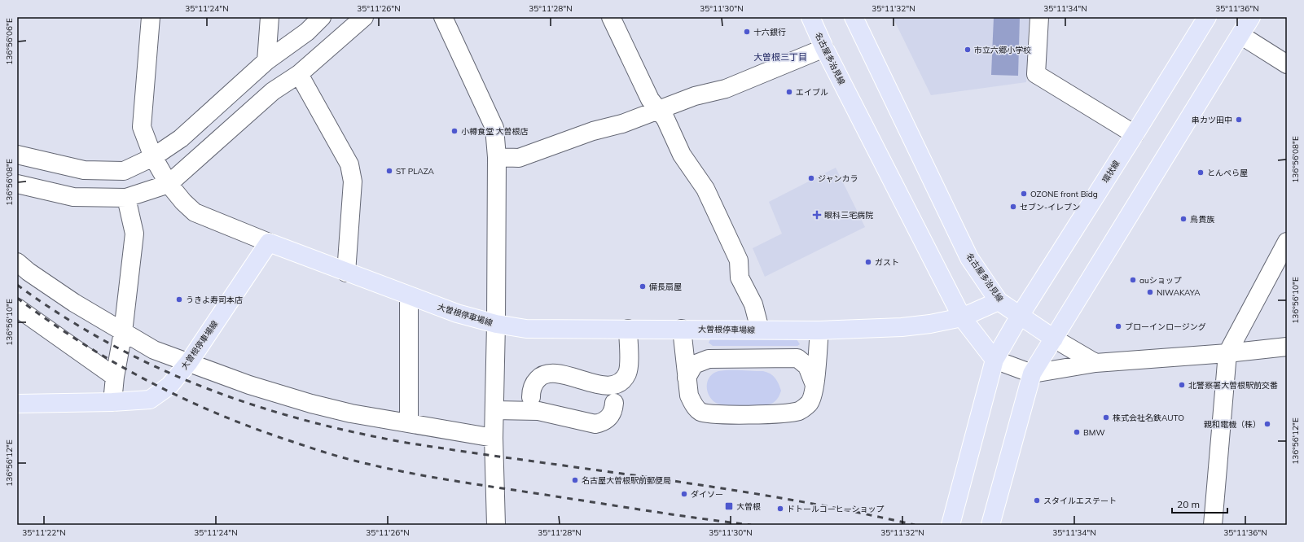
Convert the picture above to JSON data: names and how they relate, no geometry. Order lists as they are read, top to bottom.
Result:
{
  "streets": {
    "main road": ["名古屋多治見線", "環状線", "大曽根停車場線"]
  },
  "crossings": [
    ["名古屋多治見線", "環状線"],
    ["名古屋多治見線", "大曽根停車場線"]
  ],
  "districts": ["大曽根三丁目"],
  "places": {
    "other": [
      "十六銀行",
      "市立六郷小学校",
      "エイブル",
      "串カツ田中",
      "小樽食堂 大曽根店",
      "ST PLAZA",
      "とんぺら屋",
      "ジャンカラ",
      "OZONE front Bidg",
      "セブン-イレブン",
      "鳥貴族",
      "ガスト",
      "auショップ",
      "備長扇屋",
      "NIWAKAYA",
      "うきよ寿司本店",
      "ブローインロージング",
      "北警察署大曽根駅前交番",
      "株式会社名鉄AUTO",
      "親和電機（株）",
      "BMW",
      "名古屋大曽根駅前郵便局",
      "ダイソー",
      "スタイルエステート",
      "ドトールコーヒーショップ"
    ],
    "health": ["眼科三宅病院"],
    "transit": ["大曽根"]
  },
  "scale_bar": "20 m",
  "coordinates": [
    "35°11'24\"N",
    "35°11'26\"N",
    "35°11'28\"N",
    "35°11'30\"N",
    "35°11'32\"N",
    "35°11'34\"N",
    "35°11'36\"N",
    "136°56'06\"E",
    "136°56'08\"E",
    "136°56'10\"E",
    "136°56'12\"E",
    "35°11'22\"N"
  ]
}
